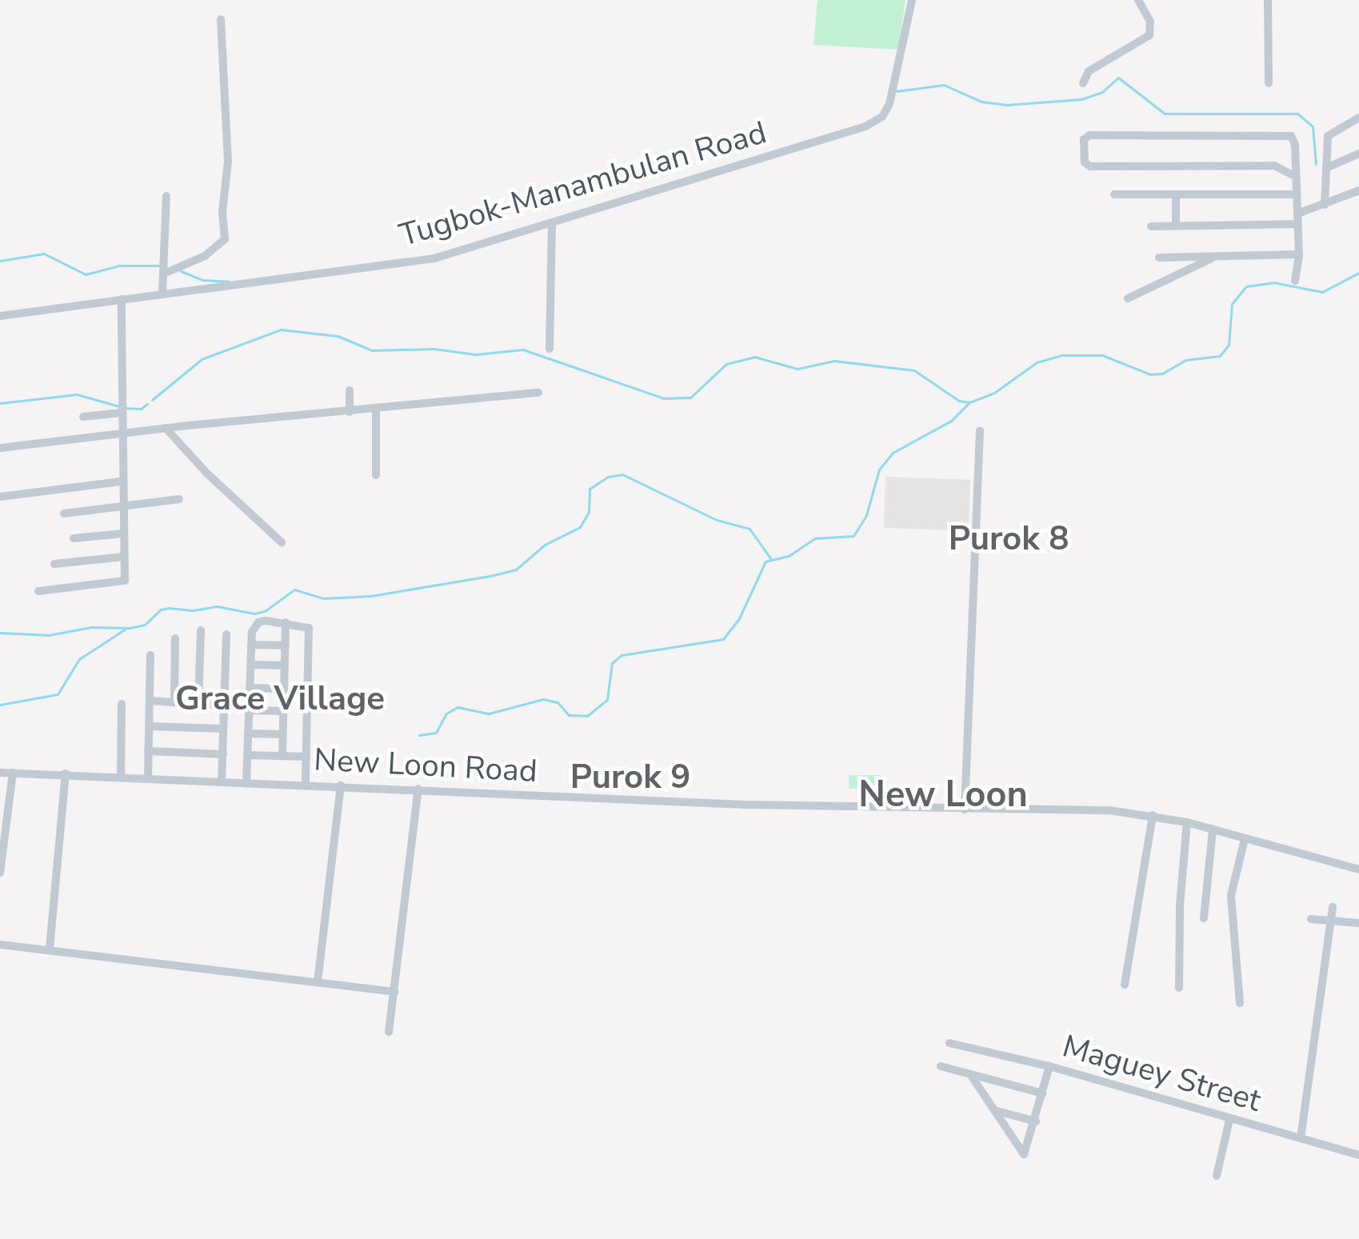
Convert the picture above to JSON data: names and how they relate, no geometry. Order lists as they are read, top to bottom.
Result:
{
  "streets": {
    "street": ["Tugbok-Manambulan Road", "New Loon Road", "Maguey Street"]
  },
  "districts": [
    "Purok 8",
    "Grace Village",
    "Purok 9",
    "New Loon"
  ]
}
